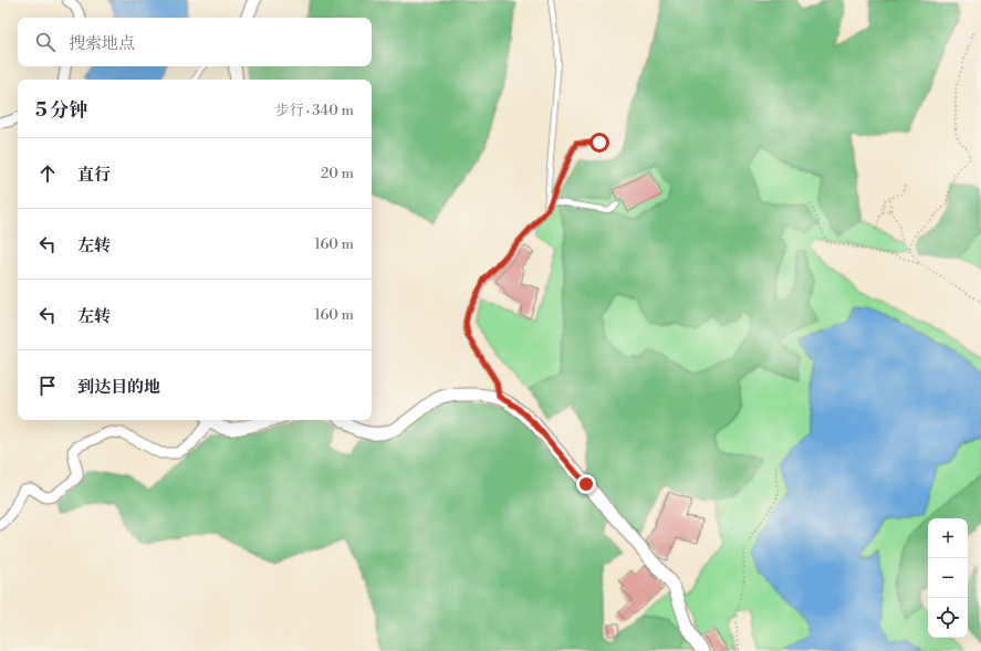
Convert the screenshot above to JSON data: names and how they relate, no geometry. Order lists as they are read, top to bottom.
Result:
{
  "page": {
    "search": "搜索地点",
    "heading": ["5 分钟", "步行 · 340 m"],
    "list": [
      ["直行", "20 m"],
      ["左转", "160 m"],
      ["左转", "160 m"],
      "到达目的地"
    ],
    "map_buttons": ["+", "−"]
  }
}
